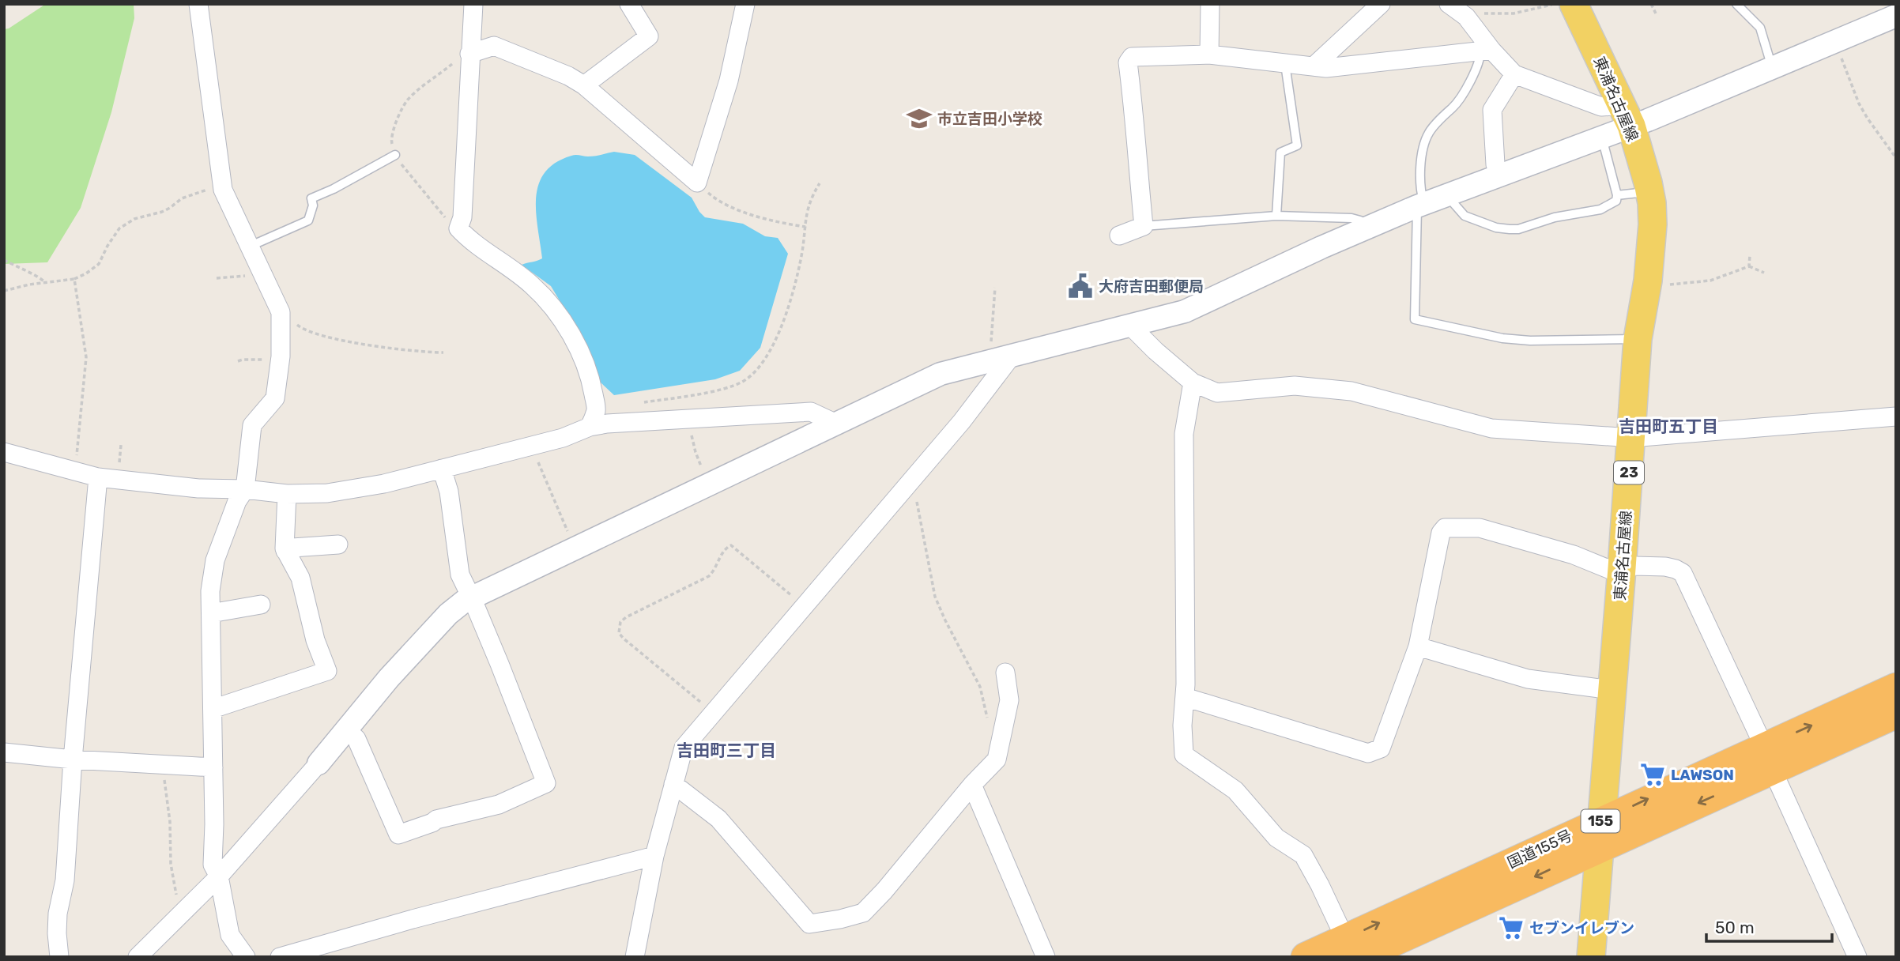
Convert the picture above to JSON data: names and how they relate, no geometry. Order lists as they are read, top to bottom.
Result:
{
  "streets": {
    "highway": ["155", "国道155号"],
    "main road": ["東浦名古屋線", "23"]
  },
  "crossings": [
    ["東浦名古屋線", "国道155号"]
  ],
  "districts": ["吉田町五丁目", "吉田町三丁目"],
  "places": {
    "school or university": ["市立吉田小学校"],
    "public building": ["大府吉田郵便局"],
    "supermarket": ["LAWSON", "セブンイレブン"]
  },
  "scale_bar": "50 m"
}
